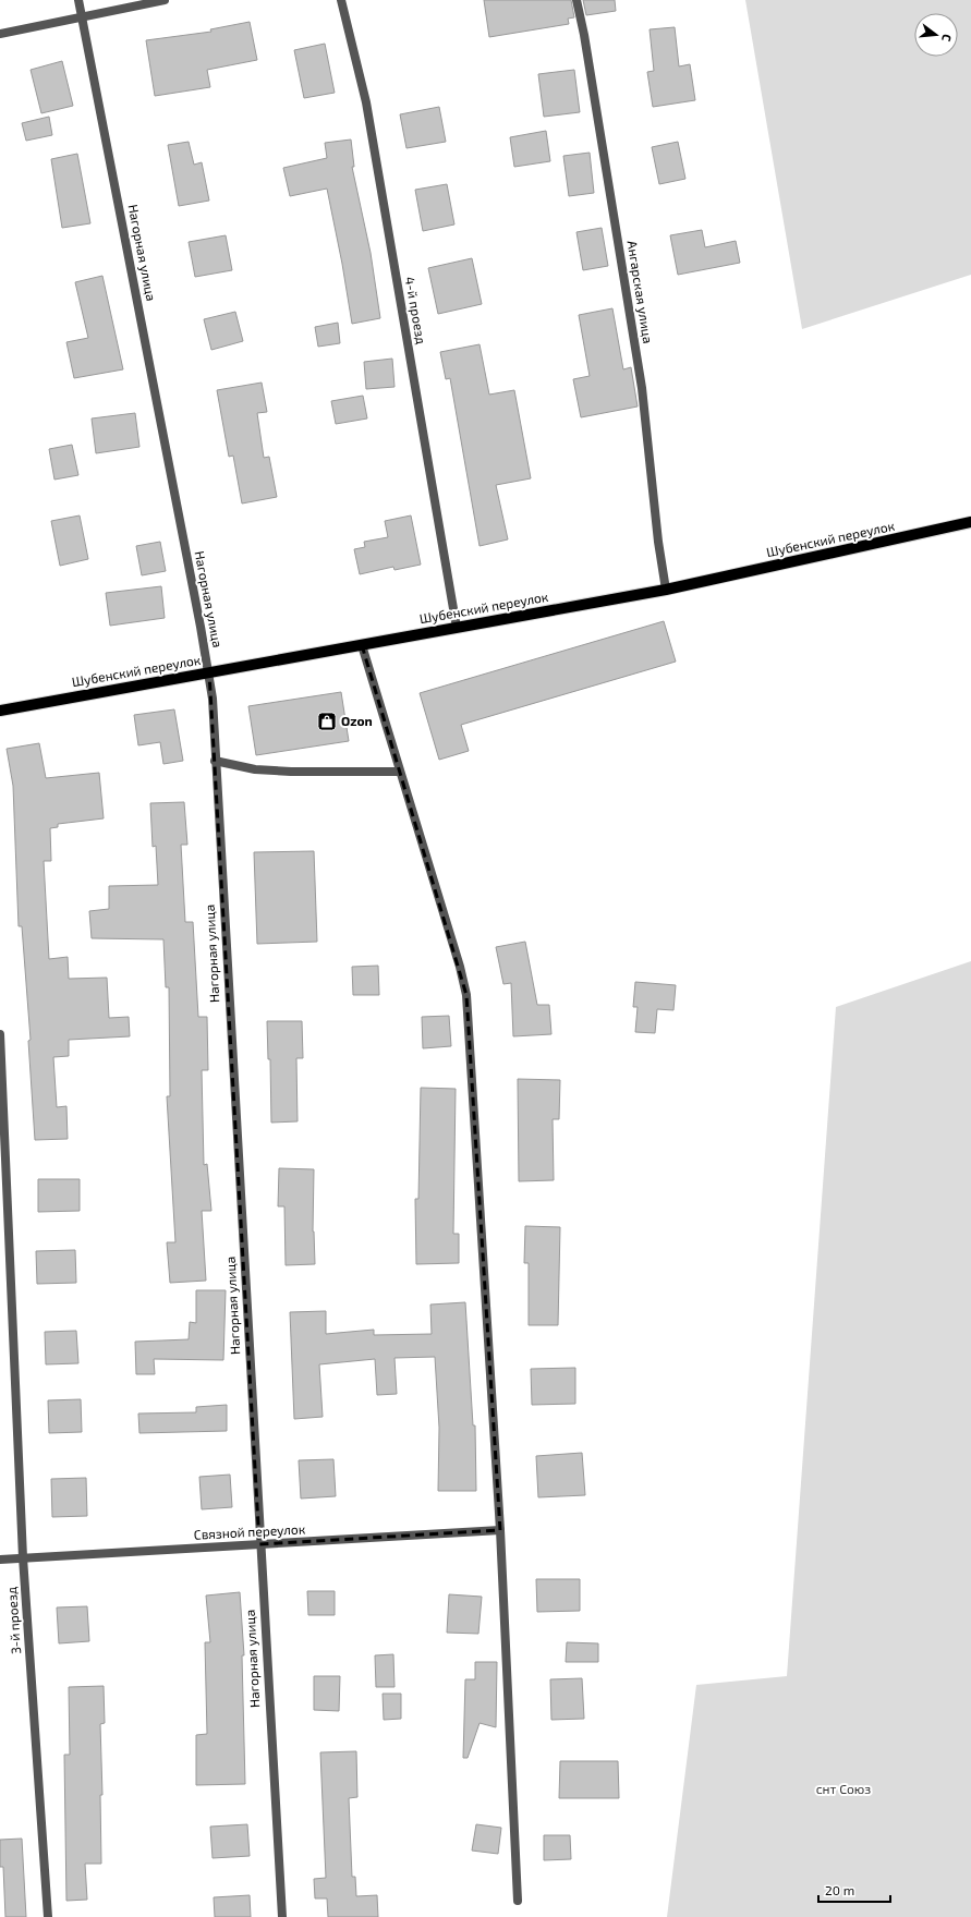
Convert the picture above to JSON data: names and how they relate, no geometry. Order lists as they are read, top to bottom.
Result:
{
  "streets": {
    "main road": ["Шубенский переулок"],
    "street": [
      "Нагорная улица",
      "Ангарская улица",
      "4-й проезд",
      "Связной переулок",
      "3-й проезд"
    ]
  },
  "crossings": [
    ["Нагорная улица", "Шубенский переулок"],
    ["Нагорная улица", "Связной переулок"],
    ["Ангарская улица", "Шубенский переулок"],
    ["4-й проезд", "Шубенский переулок"],
    ["Связной переулок", "3-й проезд"]
  ],
  "parks": ["снт Союз"],
  "places": {
    "shop": ["Ozon"]
  },
  "scale_bar": "20 m",
  "north": "right"
}
